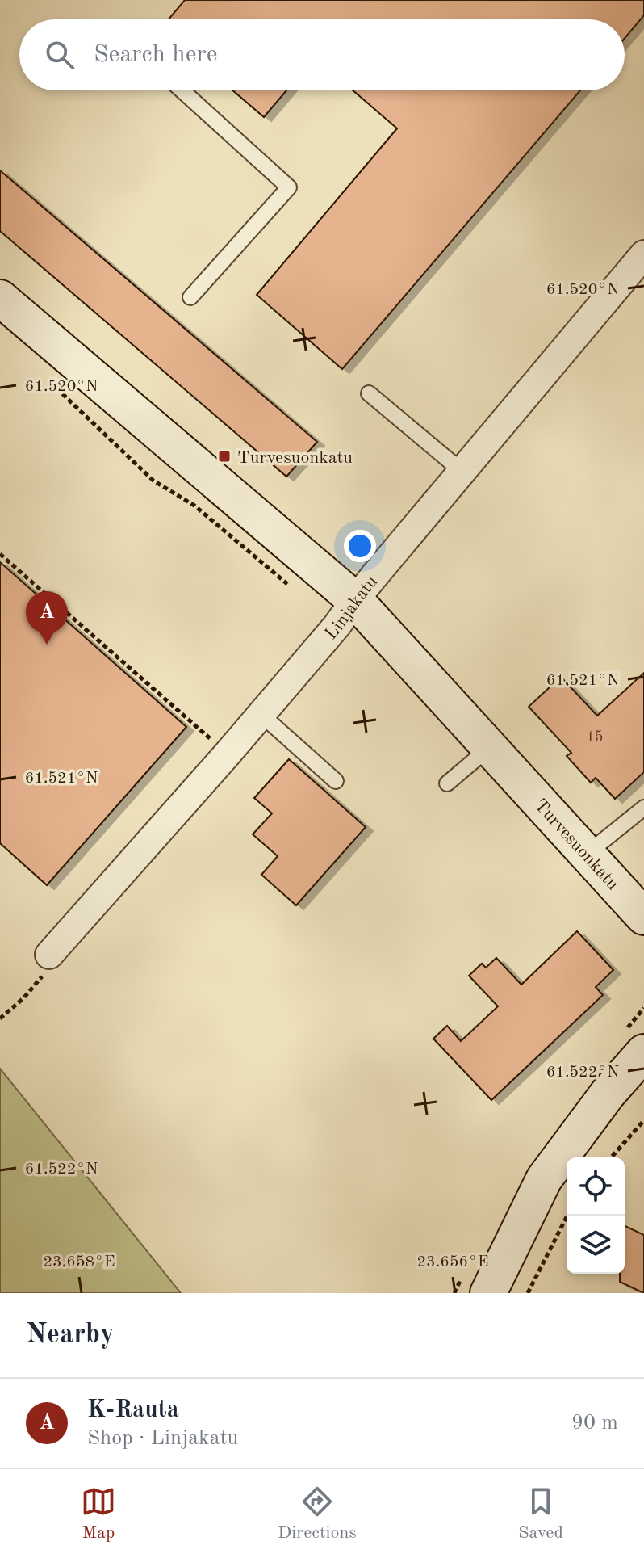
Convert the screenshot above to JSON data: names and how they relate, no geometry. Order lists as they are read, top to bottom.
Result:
{
  "streets": {
    "main road": ["Turvesuonkatu"],
    "street": ["Linjakatu"]
  },
  "crossings": [
    ["Linjakatu", "Turvesuonkatu"]
  ],
  "places": {
    "transit": ["Turvesuonkatu"]
  },
  "house_numbers": ["15"],
  "page": {
    "search": "Search here",
    "pins": "A",
    "heading": "Nearby",
    "list": [
      {
        "mark": "A",
        "name": "K-Rauta",
        "note": "Shop · Linjakatu",
        "value": "90 m"
      }
    ],
    "nav": ["Map", "Directions", "Saved"]
  },
  "coordinates": [
    "61.520°N",
    "61.521°N",
    "61.522°N",
    "23.658°E",
    "23.656°E"
  ]
}
